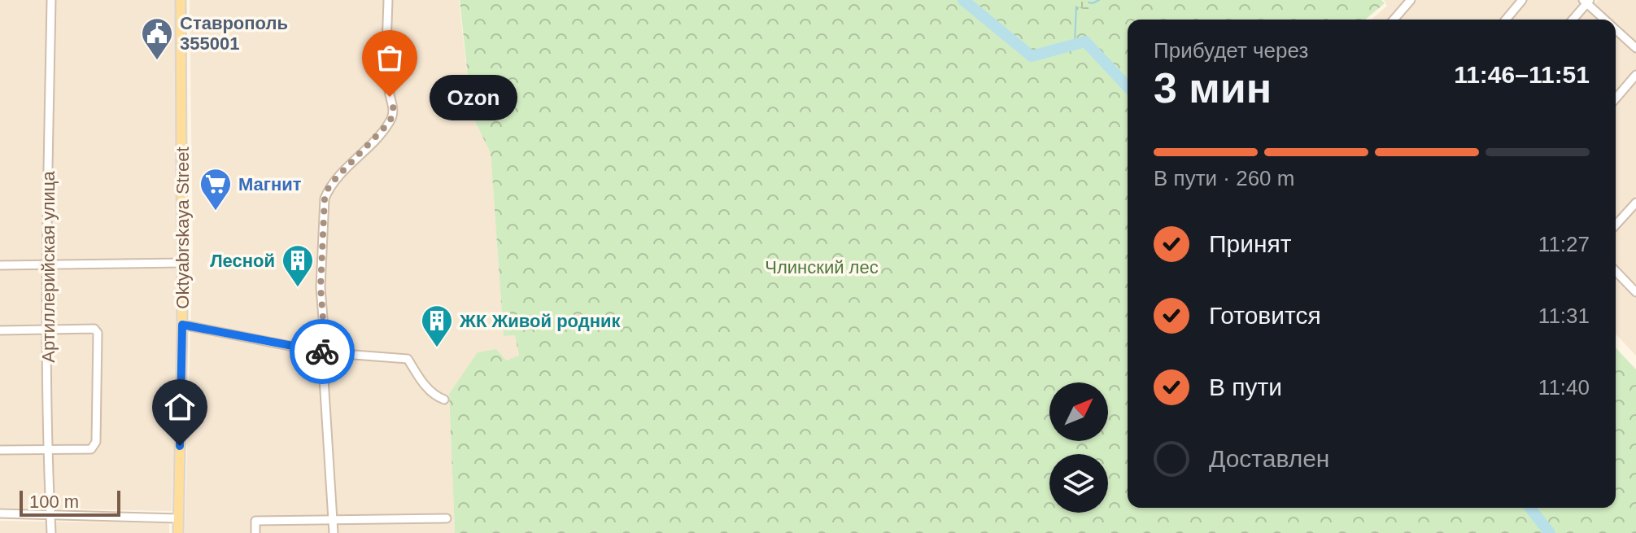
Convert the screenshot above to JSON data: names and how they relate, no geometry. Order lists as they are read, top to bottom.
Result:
{
  "streets": {
    "main road": ["Oktyabrskaya Street"],
    "street": ["Артиллерийская улица"]
  },
  "parks": ["Члинский лес"],
  "places": {
    "public building": ["Ставрополь 355001"],
    "other": ["Ozon"],
    "supermarket": ["Магнит"],
    "building": ["Лесной", "ЖК Живой родник"]
  },
  "scale_bar": "100 m",
  "north": "top right",
  "page": {
    "heading": ["3 мин", "Прибудет через", "11:46–11:51"],
    "bubble": "Ozon",
    "bar": "В пути · 260 m",
    "list": [
      ["Принят", "11:27"],
      ["Готовится", "11:31"],
      ["В пути", "11:40"],
      "Доставлен"
    ],
    "scale": "100 m"
  }
}
